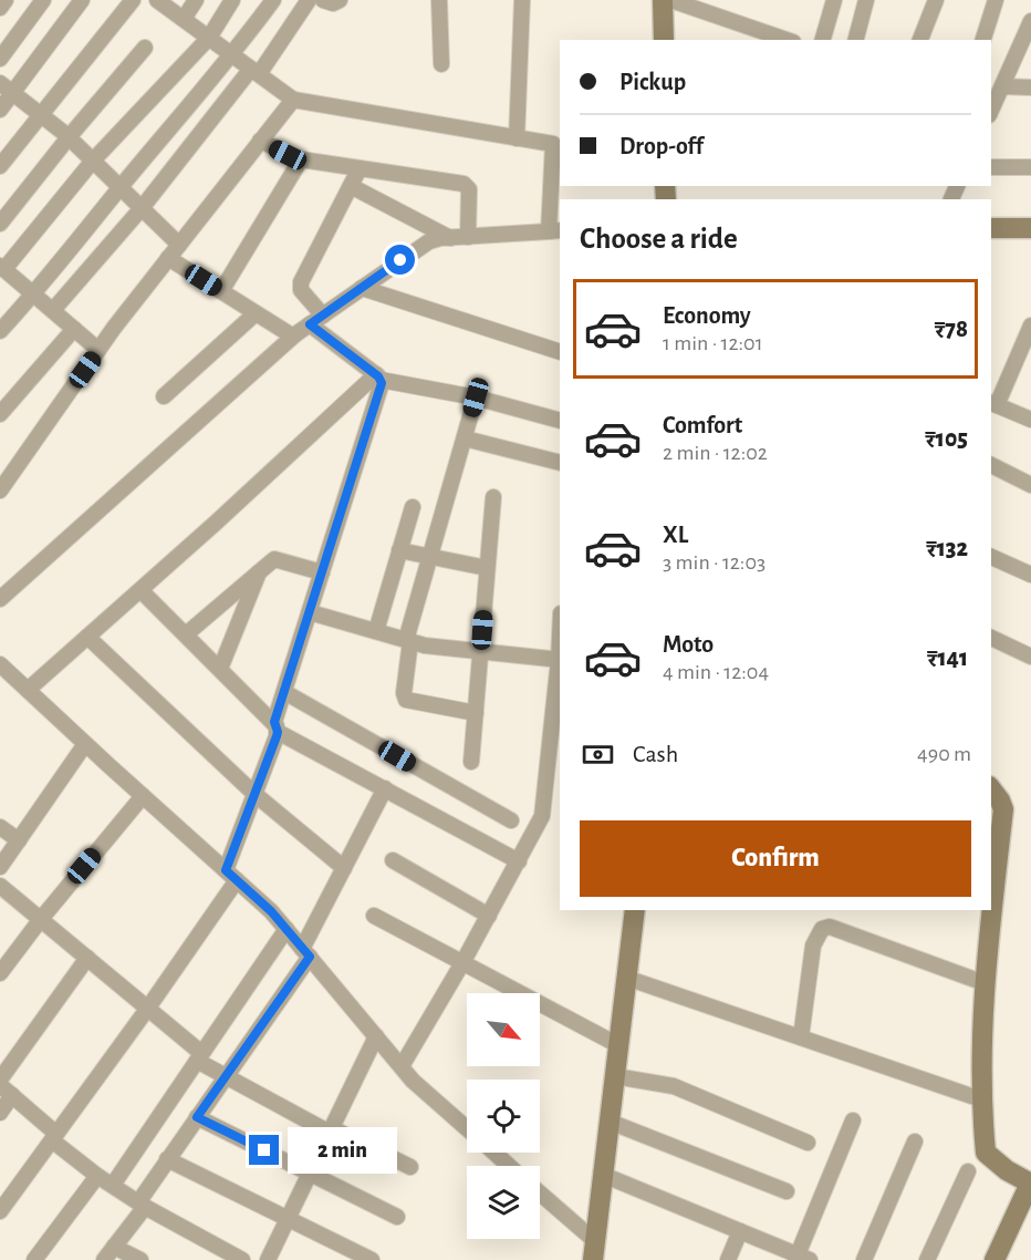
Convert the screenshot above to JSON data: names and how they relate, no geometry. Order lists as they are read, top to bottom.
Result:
{
  "north": "bottom right",
  "page": {
    "banner": ["Pickup", "Drop-off"],
    "heading": "Choose a ride",
    "list": [
      {
        "name": "Economy",
        "note": "1 min · 12:01",
        "value": "₹78"
      },
      {
        "name": "Comfort",
        "note": "2 min · 12:02",
        "value": "₹105"
      },
      {
        "name": "XL",
        "note": "3 min · 12:03",
        "value": "₹132"
      },
      {
        "name": "Moto",
        "note": "4 min · 12:04",
        "value": "₹141"
      }
    ],
    "pay": ["Cash", "490 m"],
    "buttons": "Confirm",
    "bubble": "2 min"
  }
}
